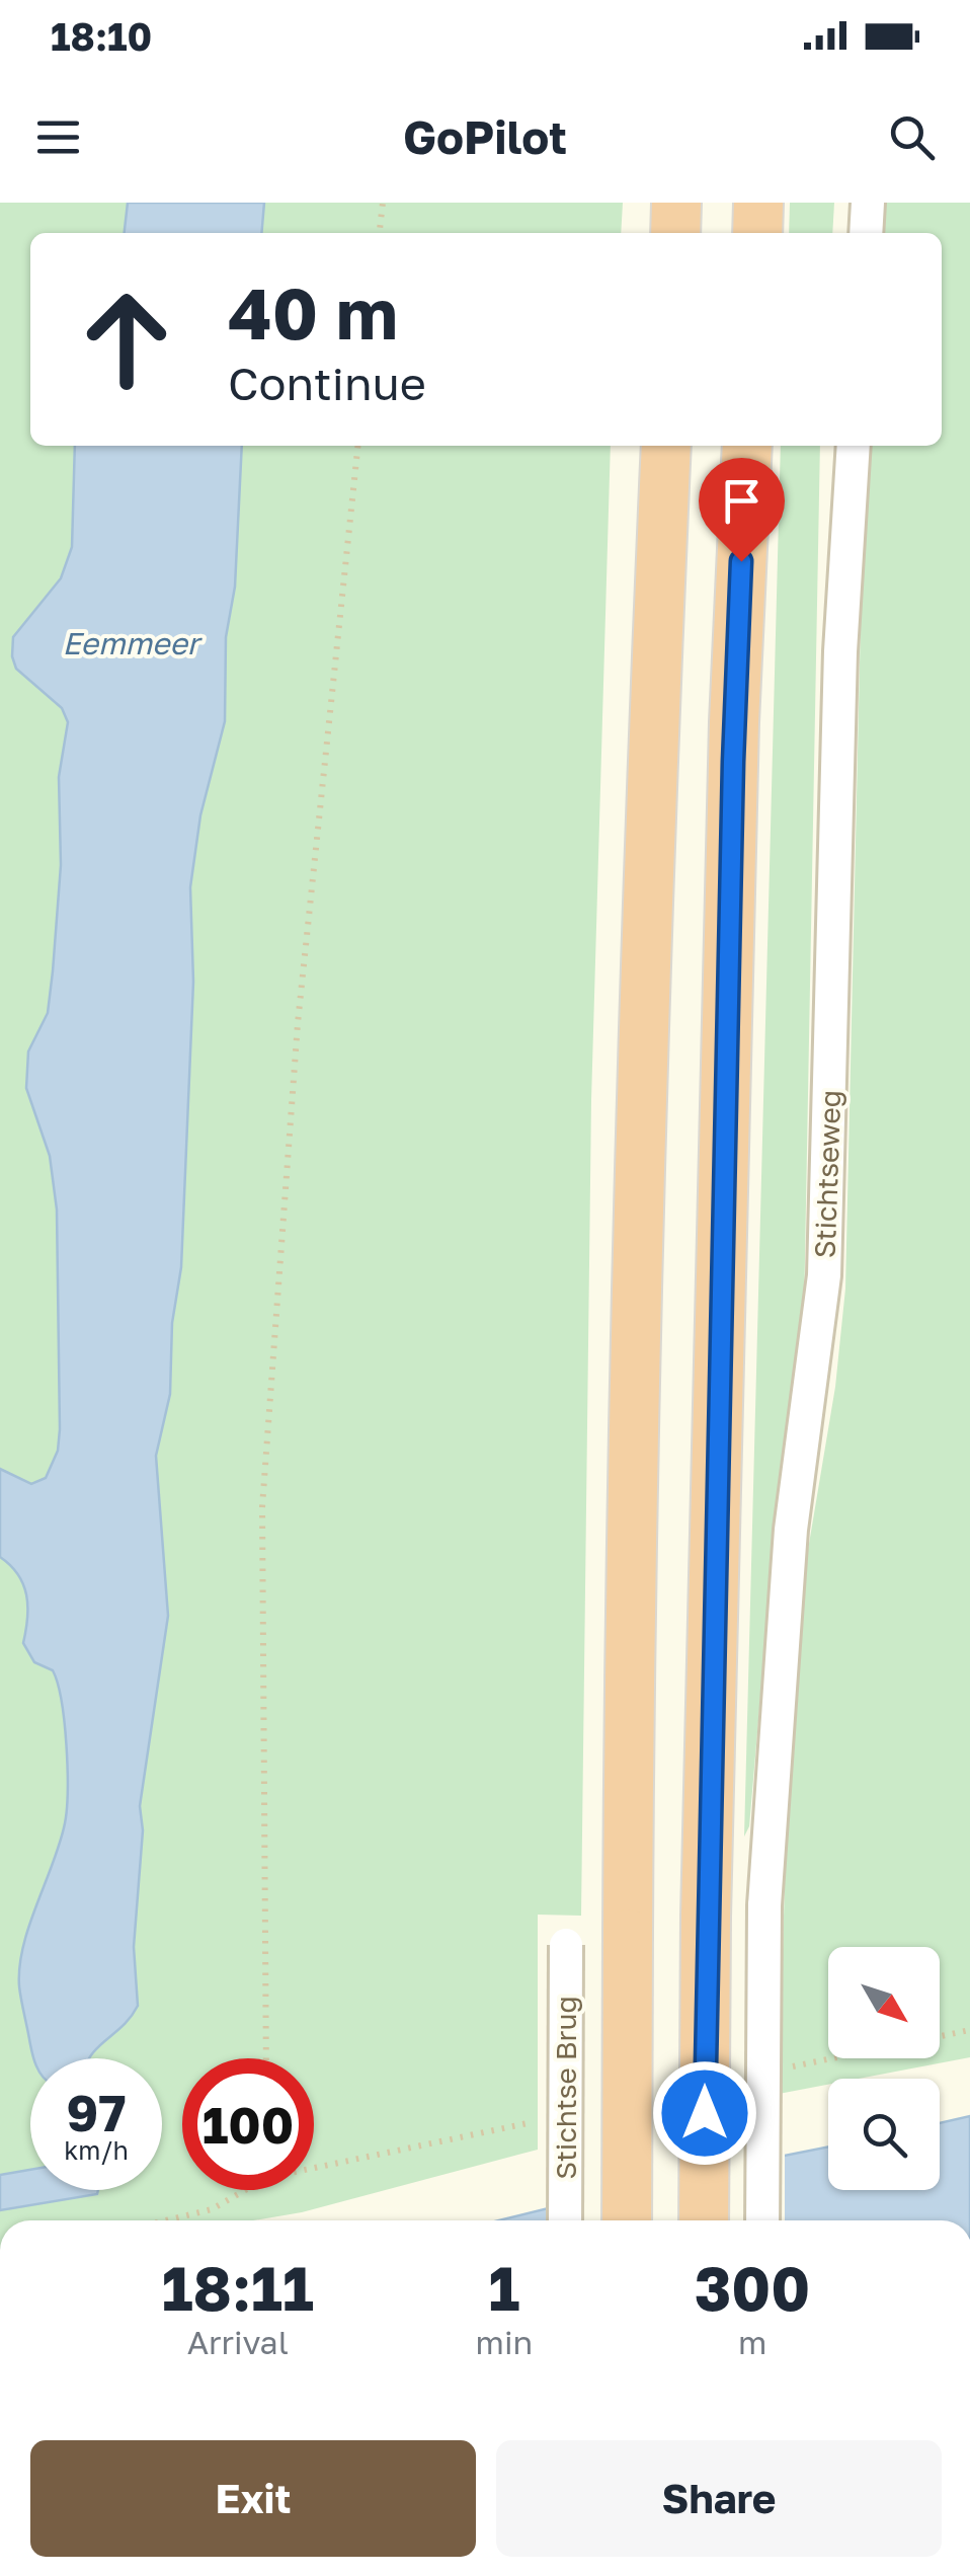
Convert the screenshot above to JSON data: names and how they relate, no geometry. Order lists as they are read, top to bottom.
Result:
{
  "streets": {
    "street": ["Stichtseweg", "Stichtse Brug"]
  },
  "water": ["Eemmeer"],
  "north": "bottom right",
  "page": {
    "status": "18:10",
    "header": "GoPilot",
    "turn": ["40 m", "Continue"],
    "speed": "97 km/h",
    "limit": "100",
    "eta": [
      "18:11",
      "Arrival",
      "1",
      "min",
      "300",
      "m"
    ],
    "buttons": ["Exit", "Share"]
  }
}
